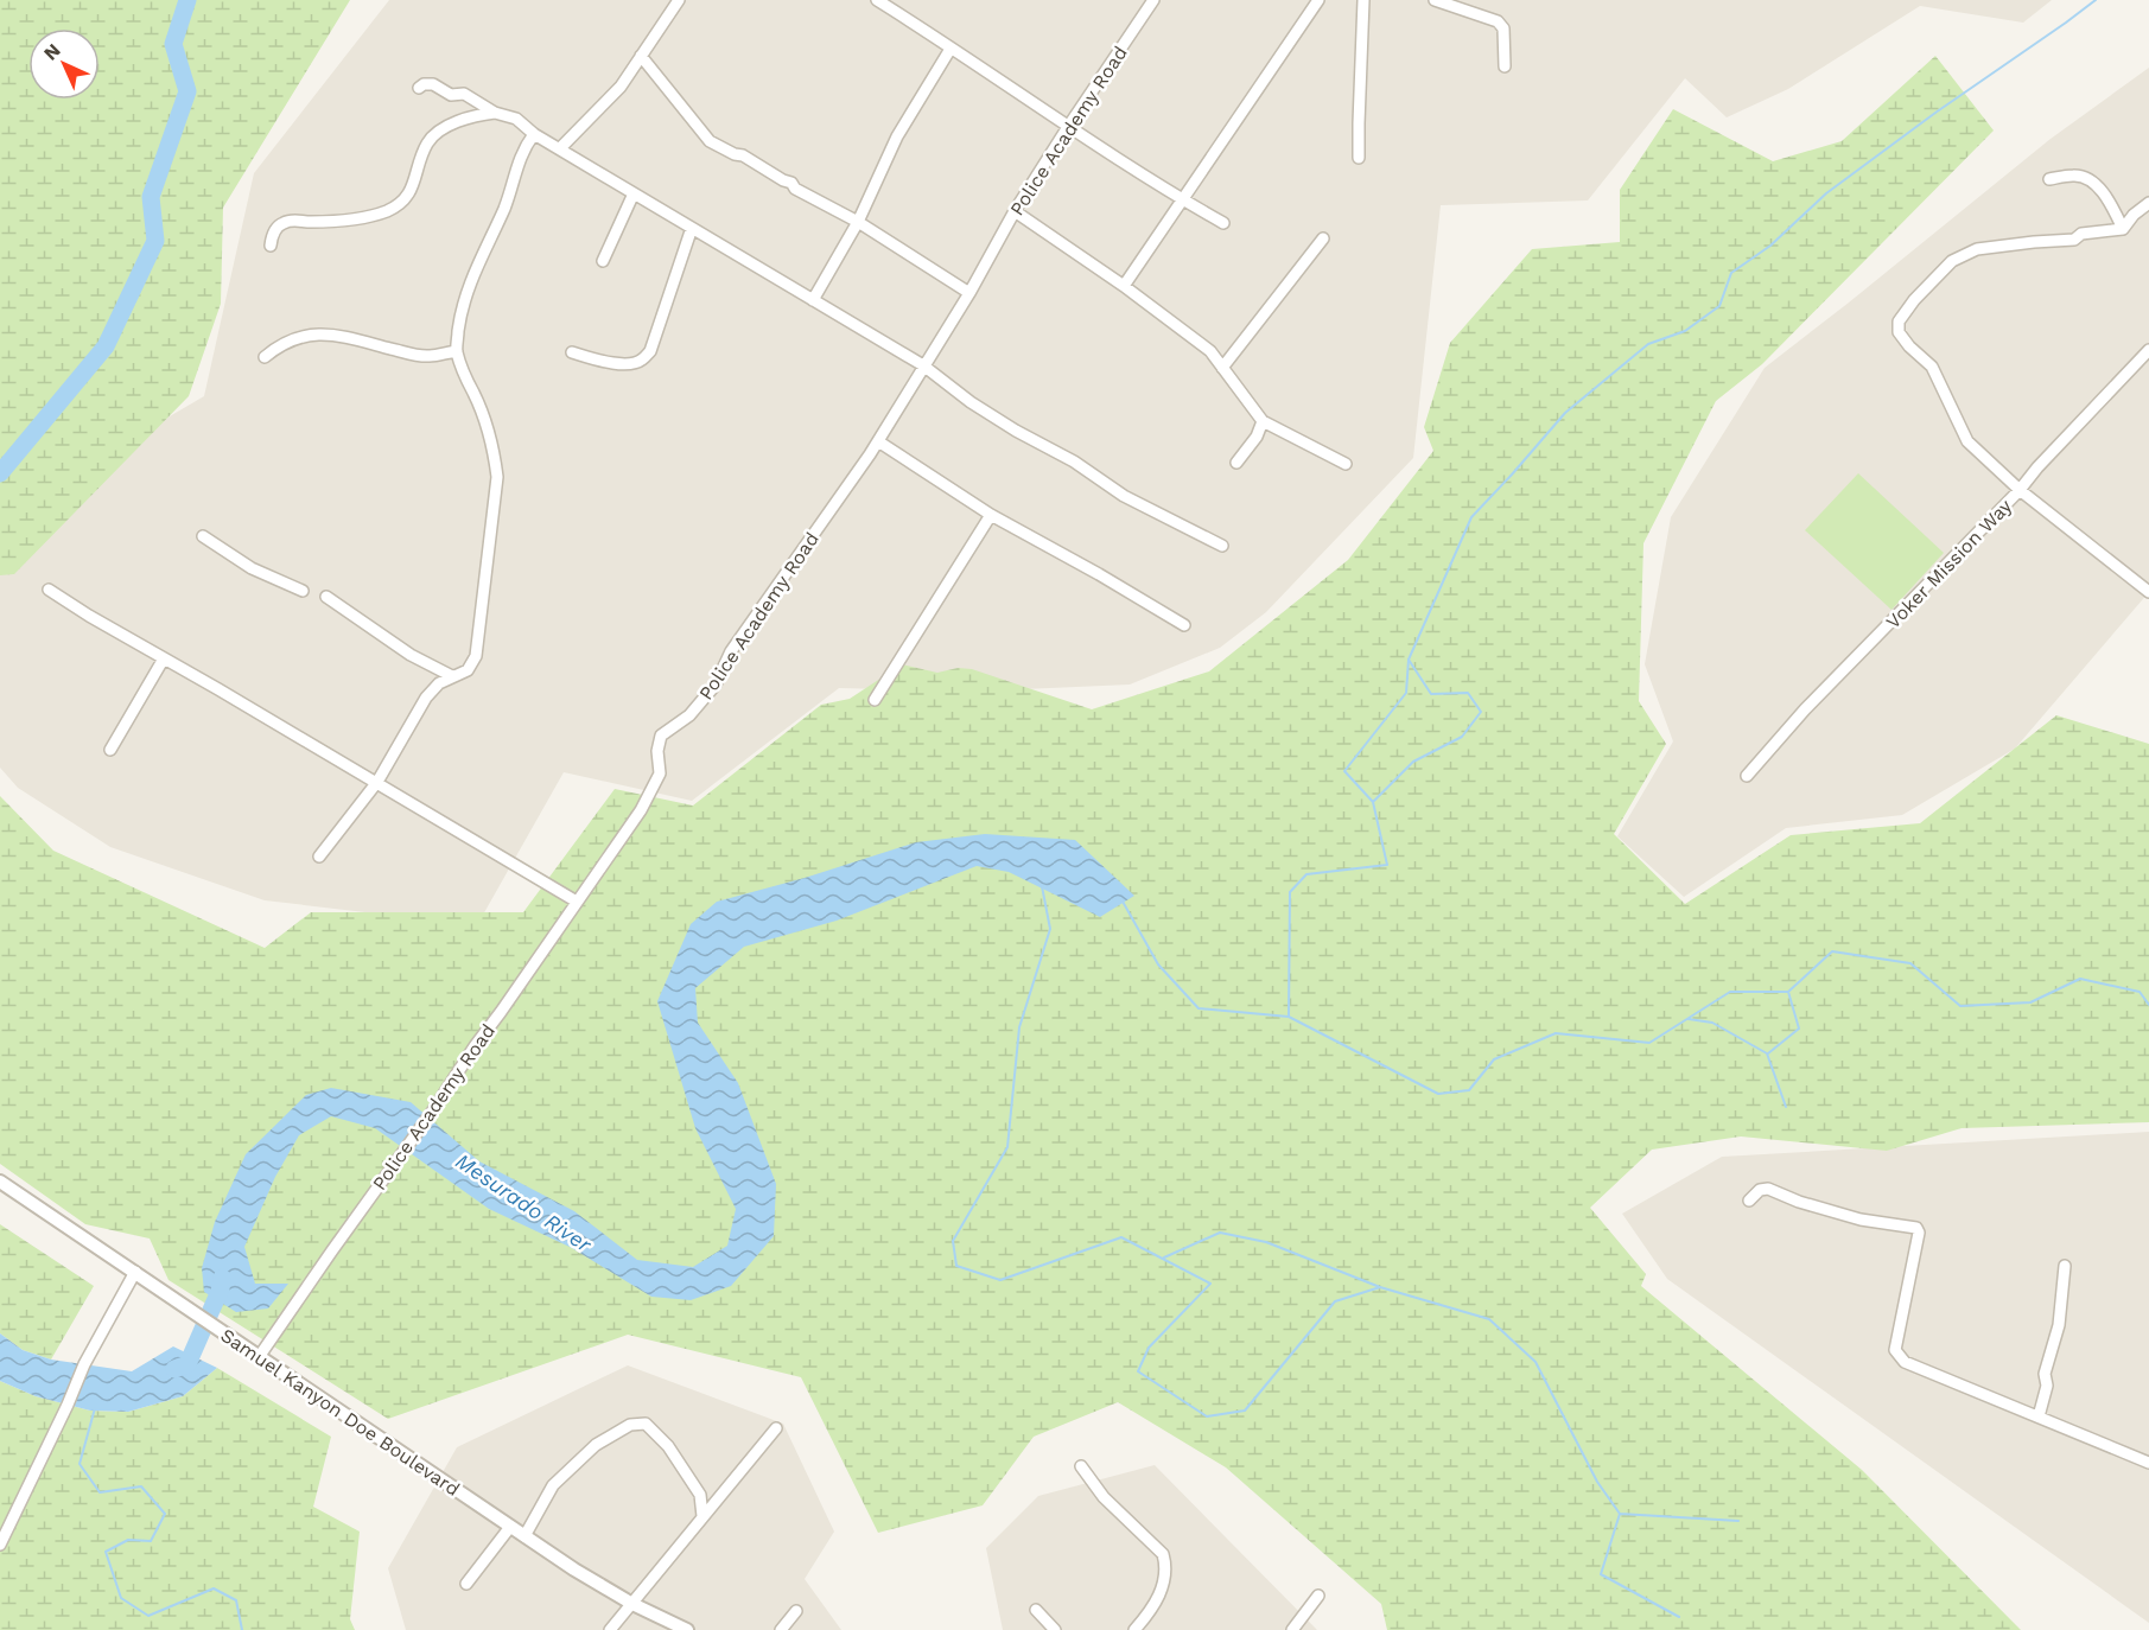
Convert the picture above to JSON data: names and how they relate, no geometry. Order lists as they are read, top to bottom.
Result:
{
  "streets": {
    "street": ["Police Academy Road", "Voker Mission Way", "Samuel Kanyon Doe Boulevard"]
  },
  "crossings": [
    ["Police Academy Road", "Samuel Kanyon Doe Boulevard"]
  ],
  "water": ["Mesurado River"],
  "north": "top left"
}
